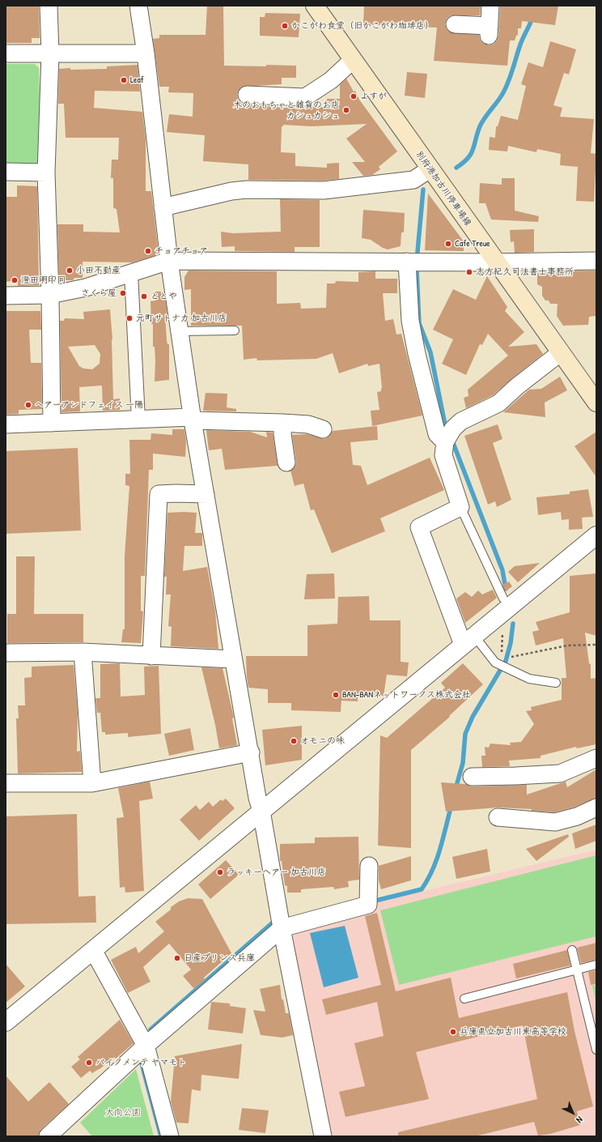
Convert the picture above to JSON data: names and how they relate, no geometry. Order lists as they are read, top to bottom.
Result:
{
  "streets": {
    "main road": ["別府港加古川停車場線"]
  },
  "parks": ["大向公園"],
  "places": [
    "かこがわ食堂（旧かこがわ珈琲店）",
    "Leaf",
    "よすが",
    "木のおもちゃと雑貨のお店 カシュカシュ",
    "Cafe Treue",
    "チョアチョア",
    "小田不動産",
    "志方紀久司法書士事務所",
    "澄田明印同",
    "さくら屋",
    "ととや",
    "元町サトナカ 加古川店",
    "ヘアーアンドフェイス 一陽",
    "BAN-BANネットワークス株式会社",
    "オモニの味",
    "ラッキーヘアー 加古川店",
    "日産プリンス兵庫",
    "兵庫県立加古川東高等学校",
    "バイクメンテ ヤマモト"
  ],
  "north": "bottom right"
}
